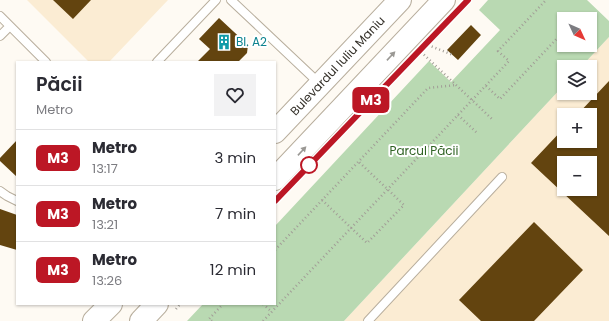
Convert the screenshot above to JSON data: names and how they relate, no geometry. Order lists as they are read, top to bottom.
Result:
{
  "streets": {
    "main road": ["Bulevardul Iuliu Maniu"]
  },
  "parks": ["Parcul Păcii"],
  "places": {
    "building": ["Bl. A2"]
  },
  "lines": ["metro line M3"],
  "north": "bottom right",
  "page": {
    "on_map": "M3",
    "map_buttons": ["+", "−"],
    "heading": ["Păcii", "Metro"],
    "list": [
      {
        "mark": "M3",
        "name": "Metro",
        "note": "13:17",
        "value": "3 min"
      },
      {
        "mark": "M3",
        "name": "Metro",
        "note": "13:21",
        "value": "7 min"
      },
      {
        "mark": "M3",
        "name": "Metro",
        "note": "13:26",
        "value": "12 min"
      }
    ]
  }
}
